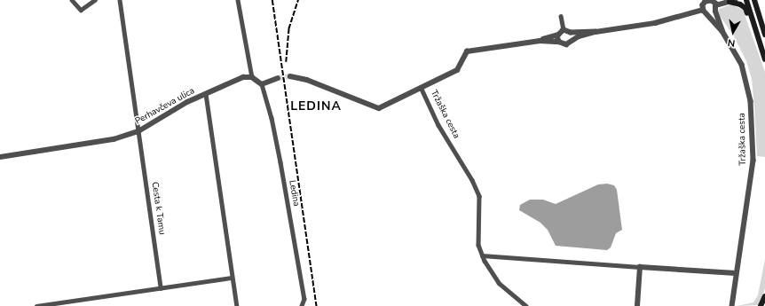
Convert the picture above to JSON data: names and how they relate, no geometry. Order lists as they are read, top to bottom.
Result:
{
  "streets": {
    "street": [
      "Perhavčeva ulica",
      "Tržaška cesta",
      "Ledina",
      "Cesta k Tamu"
    ]
  },
  "crossings": [
    ["Perhavčeva ulica", "Cesta k Tamu"]
  ],
  "districts": ["LEDINA"],
  "north": "bottom"
}
